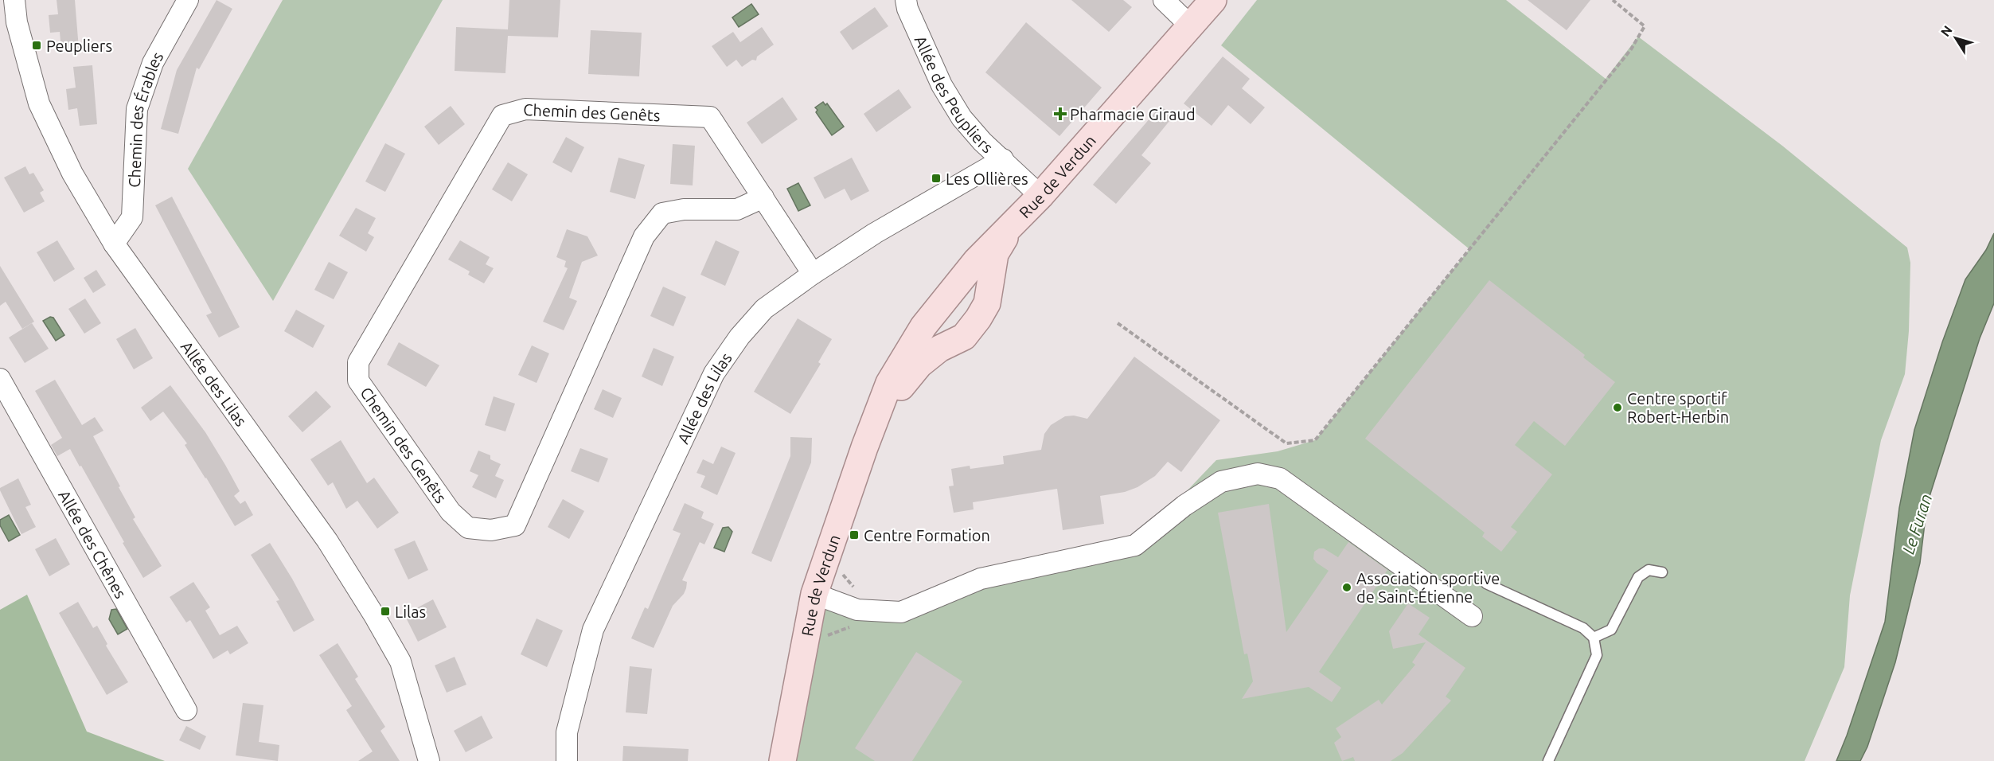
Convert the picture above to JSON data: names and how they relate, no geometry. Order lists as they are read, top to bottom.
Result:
{
  "streets": {
    "main road": ["Rue de Verdun"],
    "street": [
      "Allée des Peupliers",
      "Chemin des Genêts",
      "Chemin des Érables",
      "Allée des Lilas",
      "Allée des Chênes"
    ]
  },
  "crossings": [
    ["Allée des Peupliers", "Rue de Verdun"],
    ["Allée des Peupliers", "Allée des Lilas"],
    ["Chemin des Genêts", "Allée des Lilas"],
    ["Chemin des Érables", "Allée des Lilas"]
  ],
  "water": ["Le Furan"],
  "places": {
    "transit": [
      "Peupliers",
      "Les Ollières",
      "Centre Formation",
      "Lilas"
    ],
    "health": ["Pharmacie Giraud"],
    "other": ["Centre sportif Robert-Herbin", "Association sportive de Saint-Étienne"]
  },
  "north": "top left"
}
